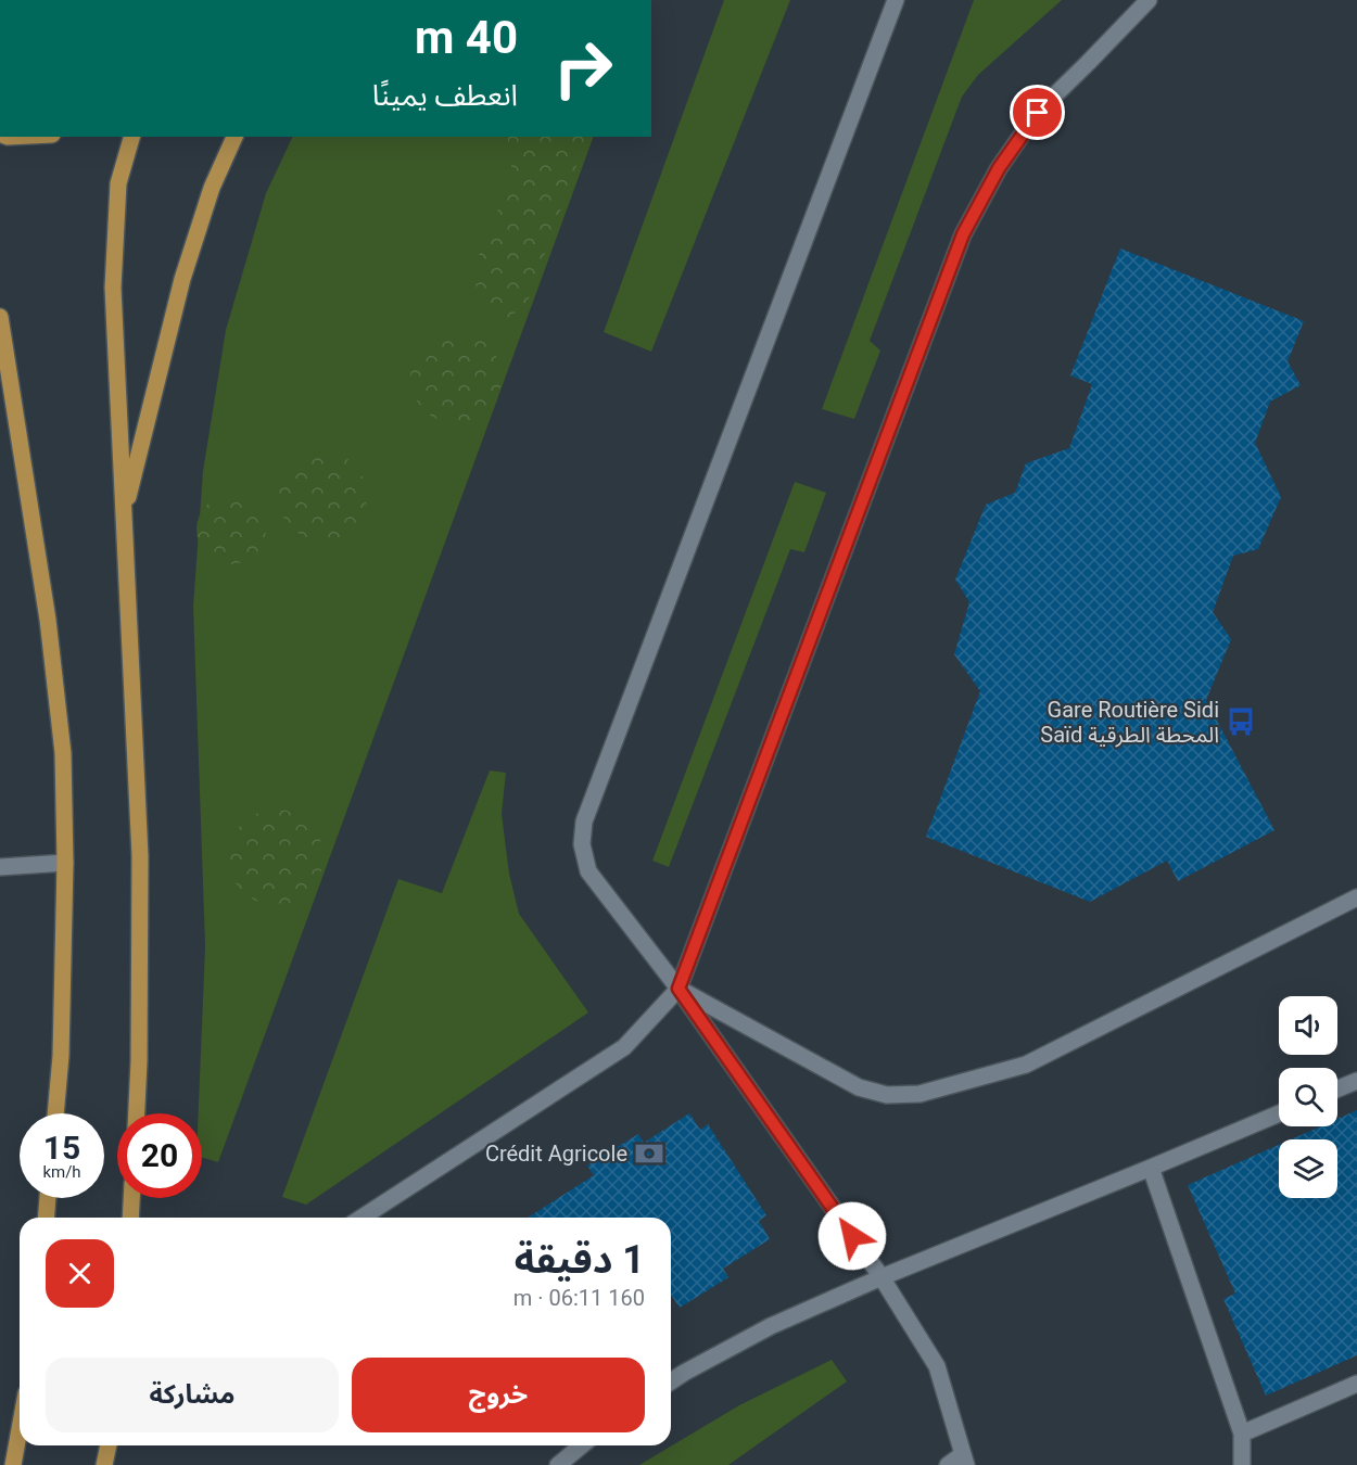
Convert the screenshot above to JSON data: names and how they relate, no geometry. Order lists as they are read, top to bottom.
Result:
{
  "places": {
    "bus stop": ["Gare Routière Sidi Saïd المحطة الطرقية"],
    "bank": ["Crédit Agricole"]
  },
  "page": {
    "turn": ["40 m", "انعطف يمينًا"],
    "speed": "15 km/h",
    "limit": "20",
    "heading": ["1 دقيقة", "160 m · 06:11"],
    "buttons": ["خروج", "مشاركة"]
  }
}
